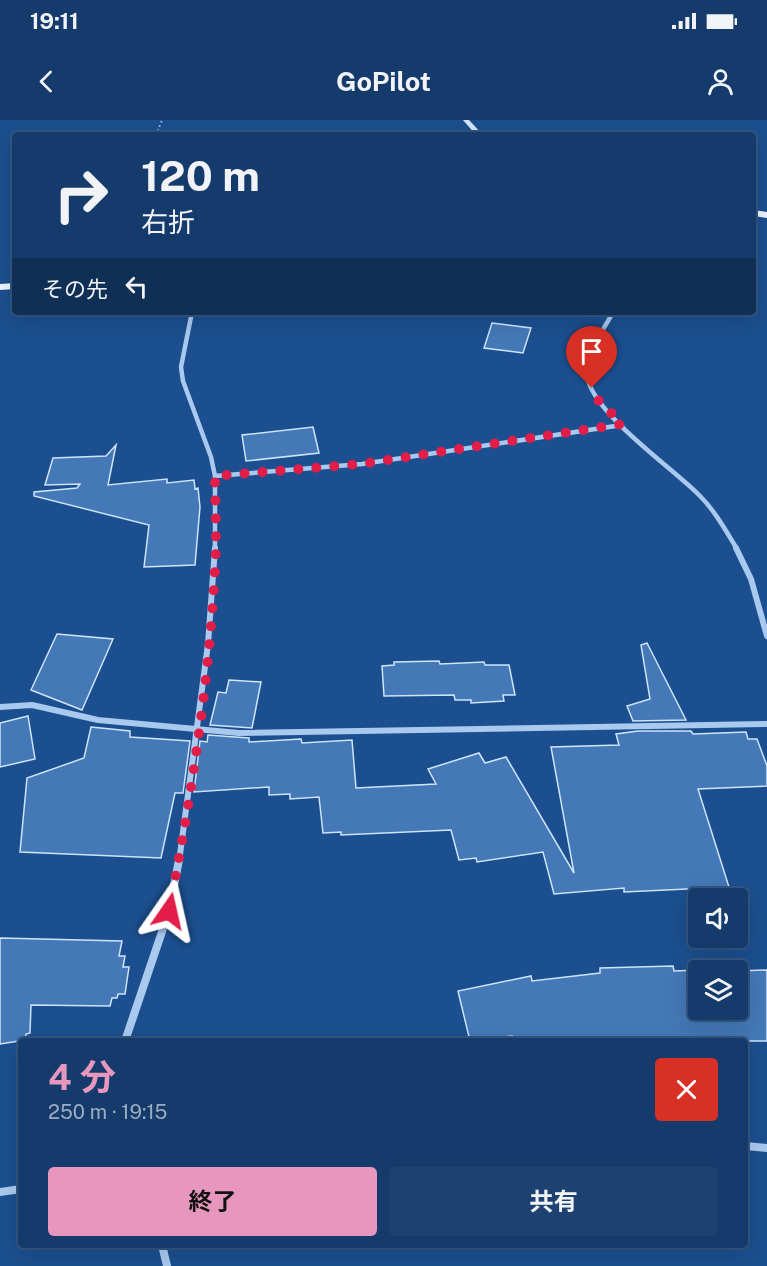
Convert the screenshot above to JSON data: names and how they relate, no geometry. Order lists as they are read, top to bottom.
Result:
{
  "page": {
    "status": "19:11",
    "header": "GoPilot",
    "turn": ["120 m", "右折"],
    "then": "その先",
    "heading": ["4 分", "250 m · 19:15"],
    "buttons": ["終了", "共有"]
  }
}
